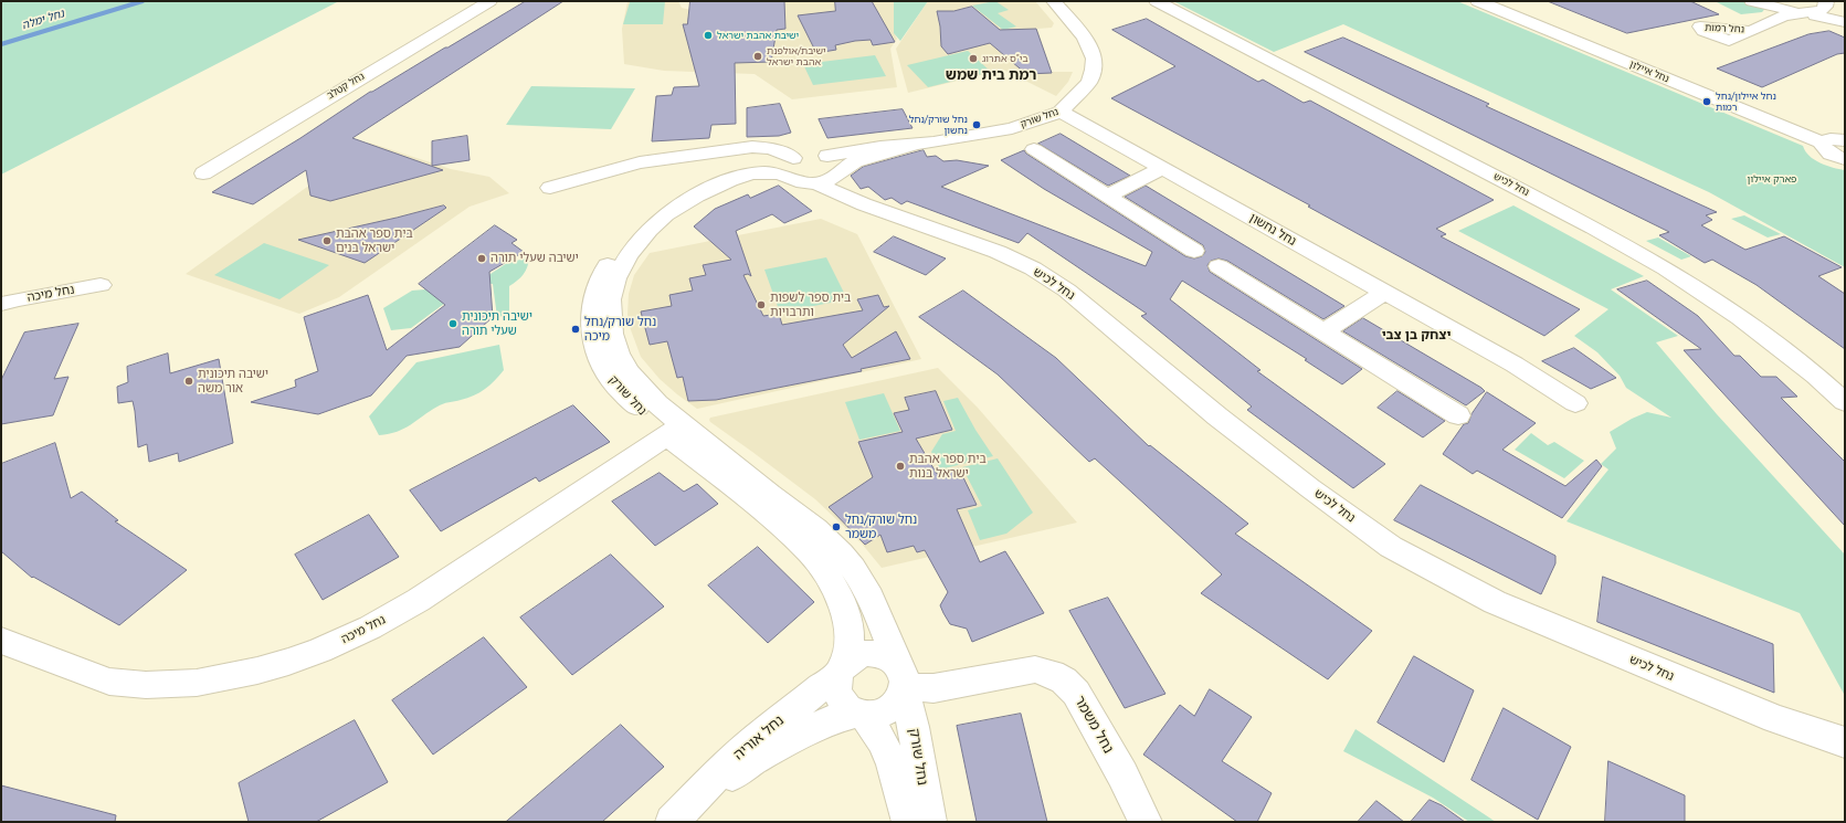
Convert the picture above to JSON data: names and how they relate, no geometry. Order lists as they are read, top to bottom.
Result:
{
  "streets": {
    "street": [
      "נחל רמות",
      "נחל איילון",
      "נחל קטלב",
      "נחל שורק",
      "נחל לכיש",
      "נחל נחשון",
      "נחל מיכה",
      "נחל משמר",
      "נחל אוריה"
    ]
  },
  "crossings": [
    ["נחל שורק", "נחל לכיש"],
    ["נחל שורק", "נחל נחשון"],
    ["נחל שורק", "נחל מיכה"],
    ["נחל שורק", "נחל משמר"],
    ["נחל שורק", "נחל אוריה"],
    ["נחל משמר", "נחל אוריה"]
  ],
  "districts": ["רמת בית שמש", "יצחק בן צבי"],
  "water": ["נחל ימלה"],
  "parks": ["פארק איילון"],
  "places": [
    "ישיבת אהבת ישראל",
    "ישיבת/אולפנת אהבת ישראל",
    "בי\"ס אתרוג",
    "נחל איילון/נחל רמות",
    "נחל שורק/נחל נחשון",
    "בית ספר אהבת ישראל בנים",
    "ישיבה שעלי תורה",
    "בית ספר לשפות ותרבויות",
    "ישיבה תיכונית שעלי תורה",
    "נחל שורק/נחל מיכה",
    "ישיבה תיכונית אור משה",
    "בית ספר אהבת ישראל בנות",
    "נחל שורק/נחל משמר"
  ]
}
